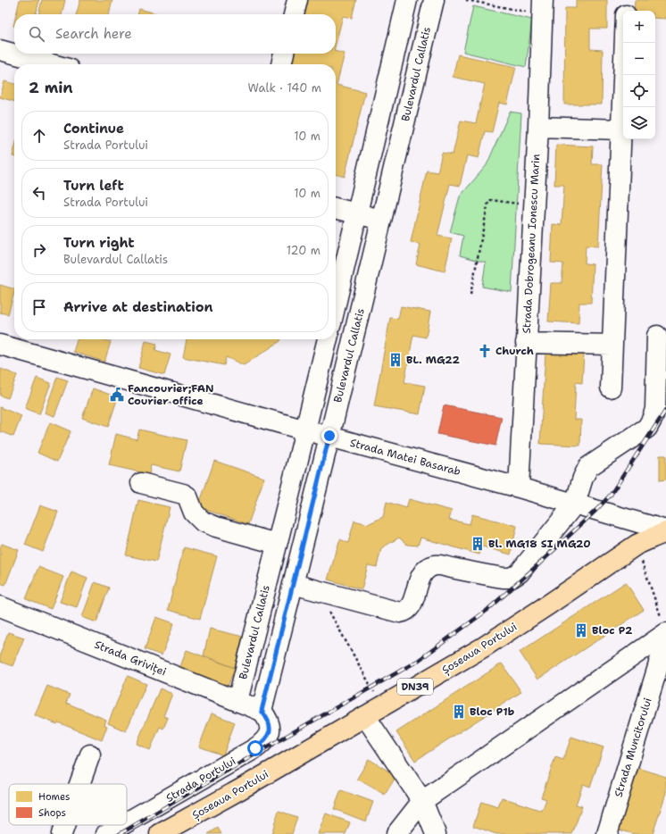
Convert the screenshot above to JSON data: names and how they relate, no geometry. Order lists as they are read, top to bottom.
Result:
{
  "streets": {
    "main road": ["Șoseaua Portului", "DN39"],
    "street": [
      "Bulevardul Callatis",
      "Strada Dobrogeanu Ionescu Marin",
      "Strada Matei Basarab",
      "Strada Griviței",
      "Strada Muncitorului",
      "Strada Portului"
    ]
  },
  "crossings": [
    ["Bulevardul Callatis", "Strada Matei Basarab"],
    ["Bulevardul Callatis", "Strada Griviței"],
    ["Bulevardul Callatis", "Strada Portului"],
    ["Strada Dobrogeanu Ionescu Marin", "Strada Matei Basarab"],
    ["Strada Matei Basarab", "Șoseaua Portului"],
    ["Strada Griviței", "Strada Portului"]
  ],
  "places": {
    "church": ["Church"],
    "building": [
      "BL. MG22",
      "Bl. MG18 SI MG20",
      "Bloc P2",
      "Bloc P1b"
    ],
    "public building": ["Fancourier;FAN Courier office"]
  },
  "legend": ["Homes", "Shops"],
  "page": {
    "map_buttons": ["+", "−"],
    "search": "Search here",
    "heading": ["2 min", "Walk · 140 m"],
    "list": [
      ["Continue", "Strada Portului", "10 m"],
      ["Turn left", "Strada Portului", "10 m"],
      ["Turn right", "Bulevardul Callatis", "120 m"],
      "Arrive at destination"
    ]
  }
}
